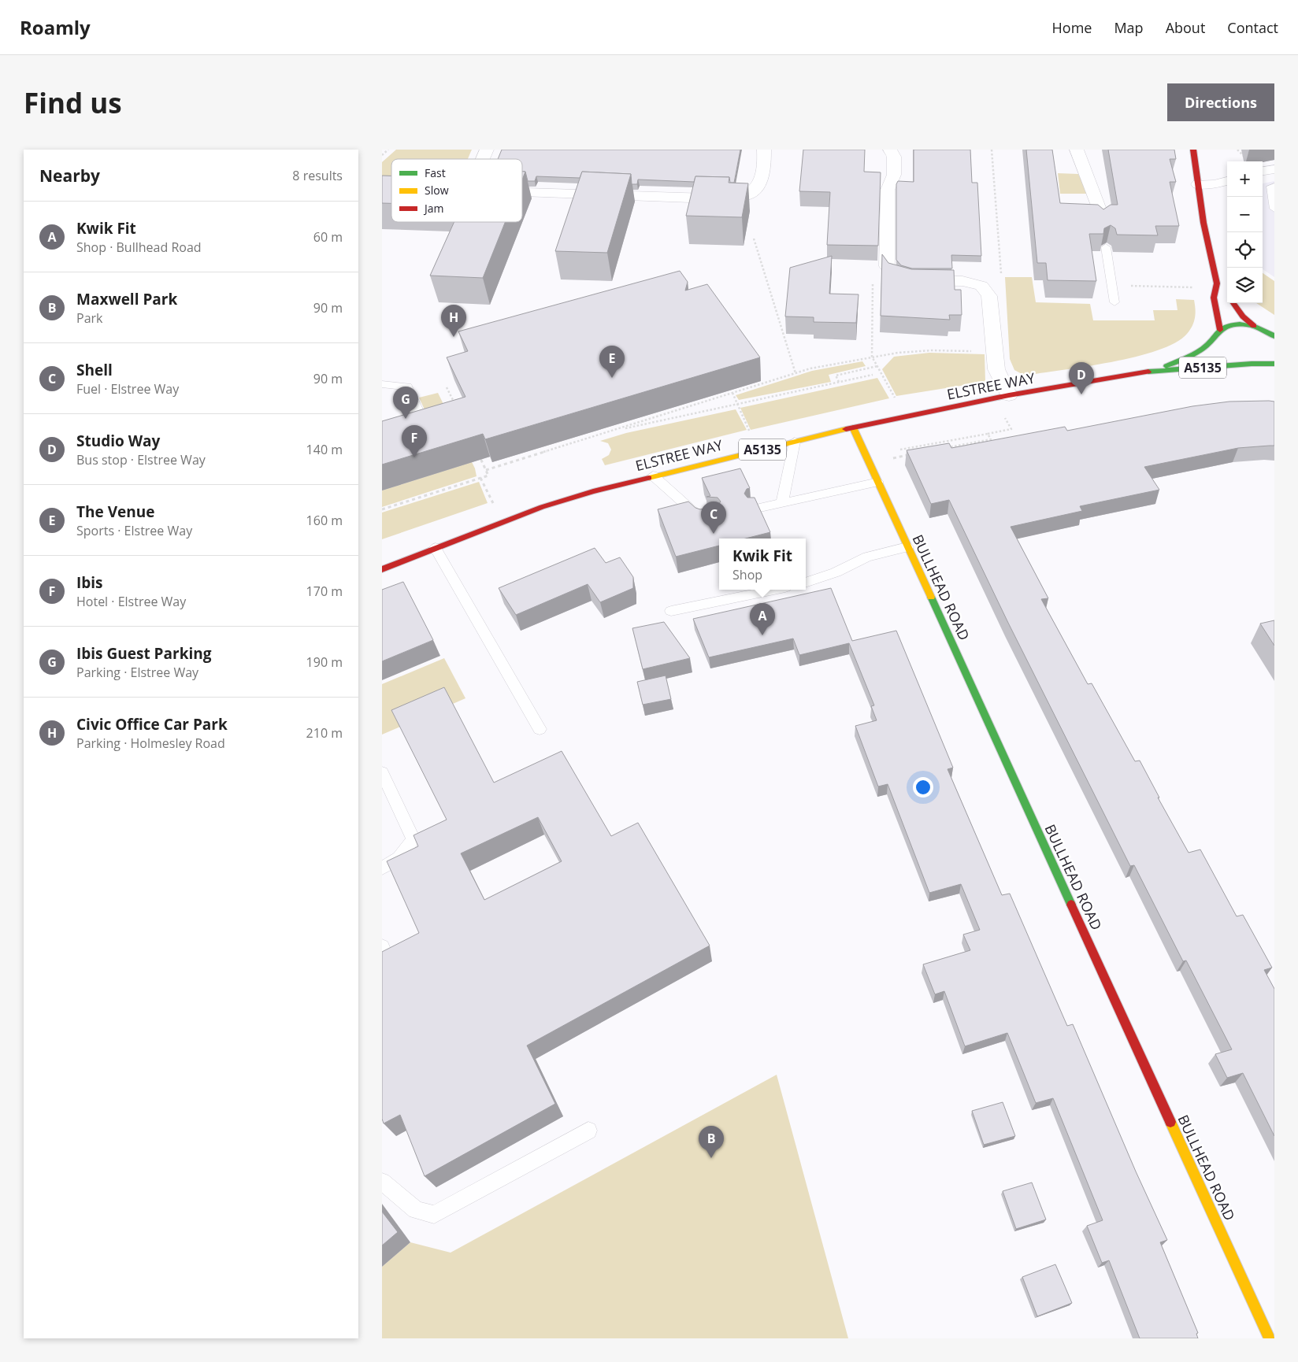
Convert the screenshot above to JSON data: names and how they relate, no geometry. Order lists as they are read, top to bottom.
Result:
{
  "streets": {
    "street": ["A5135", "ELSTREE WAY", "BULLHEAD ROAD"]
  },
  "crossings": [
    ["A5135", "ELSTREE WAY"],
    ["ELSTREE WAY", "BULLHEAD ROAD"]
  ],
  "legend": ["Fast", "Slow", "Jam"],
  "page": {
    "header": "Roamly",
    "nav": [
      "Home",
      "Map",
      "About",
      "Contact"
    ],
    "buttons": "Directions",
    "title": "Find us",
    "heading": ["Nearby", "8 results"],
    "map_buttons": ["+", "−"],
    "list": [
      {
        "mark": "A",
        "name": "Kwik Fit",
        "note": "Shop · Bullhead Road",
        "value": "60 m"
      },
      {
        "mark": "B",
        "name": "Maxwell Park",
        "note": "Park",
        "value": "90 m"
      },
      {
        "mark": "C",
        "name": "Shell",
        "note": "Fuel · Elstree Way",
        "value": "90 m"
      },
      {
        "mark": "D",
        "name": "Studio Way",
        "note": "Bus stop · Elstree Way",
        "value": "140 m"
      },
      {
        "mark": "E",
        "name": "The Venue",
        "note": "Sports · Elstree Way",
        "value": "160 m"
      },
      {
        "mark": "F",
        "name": "Ibis",
        "note": "Hotel · Elstree Way",
        "value": "170 m"
      },
      {
        "mark": "G",
        "name": "Ibis Guest Parking",
        "note": "Parking · Elstree Way",
        "value": "190 m"
      },
      {
        "mark": "H",
        "name": "Civic Office Car Park",
        "note": "Parking · Holmesley Road",
        "value": "210 m"
      }
    ],
    "pins": [
      "H",
      "E",
      "D",
      "G",
      "F",
      "C",
      "A",
      "B"
    ],
    "popup": ["Kwik Fit", "Shop"]
  }
}
